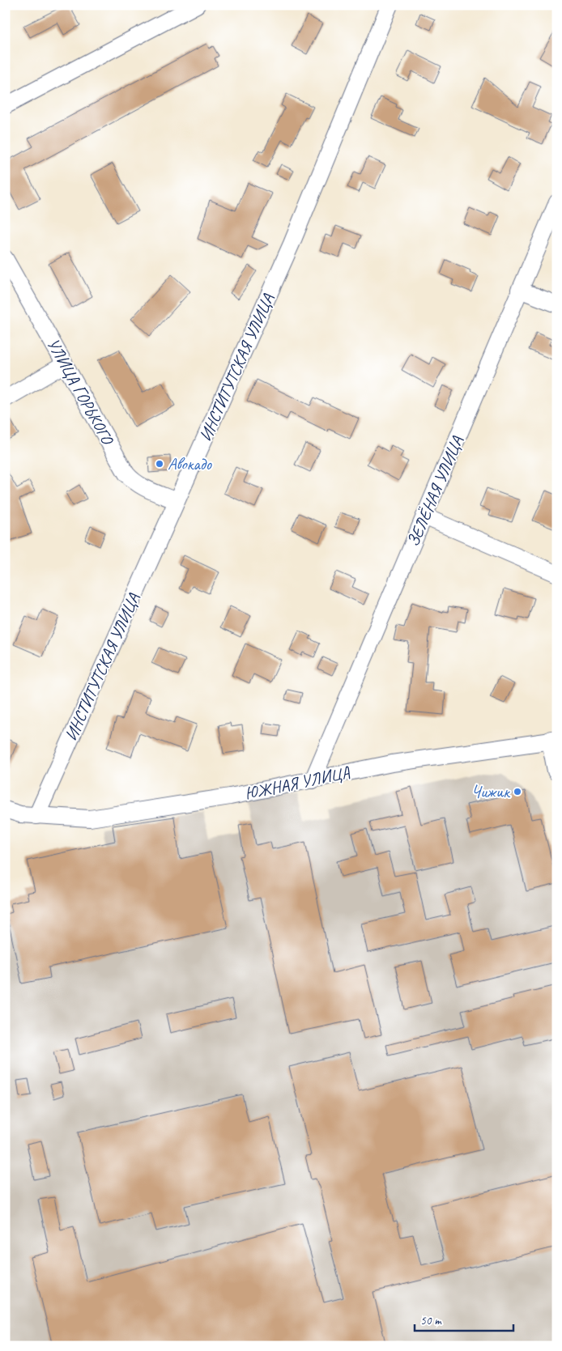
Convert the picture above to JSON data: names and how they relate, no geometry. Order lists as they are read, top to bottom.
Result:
{
  "streets": {
    "street": [
      "ИНСТИТУТСКАЯ УЛИЦА",
      "УЛИЦА ГОРЬКОГО",
      "ЗЕЛЁНАЯ УЛИЦА",
      "ЮЖНАЯ УЛИЦА"
    ]
  },
  "crossings": [
    ["ИНСТИТУТСКАЯ УЛИЦА", "УЛИЦА ГОРЬКОГО"],
    ["ИНСТИТУТСКАЯ УЛИЦА", "ЮЖНАЯ УЛИЦА"],
    ["ЗЕЛЁНАЯ УЛИЦА", "ЮЖНАЯ УЛИЦА"]
  ],
  "places": ["Авокадо", "Чижик"],
  "scale_bar": "50 m"
}
